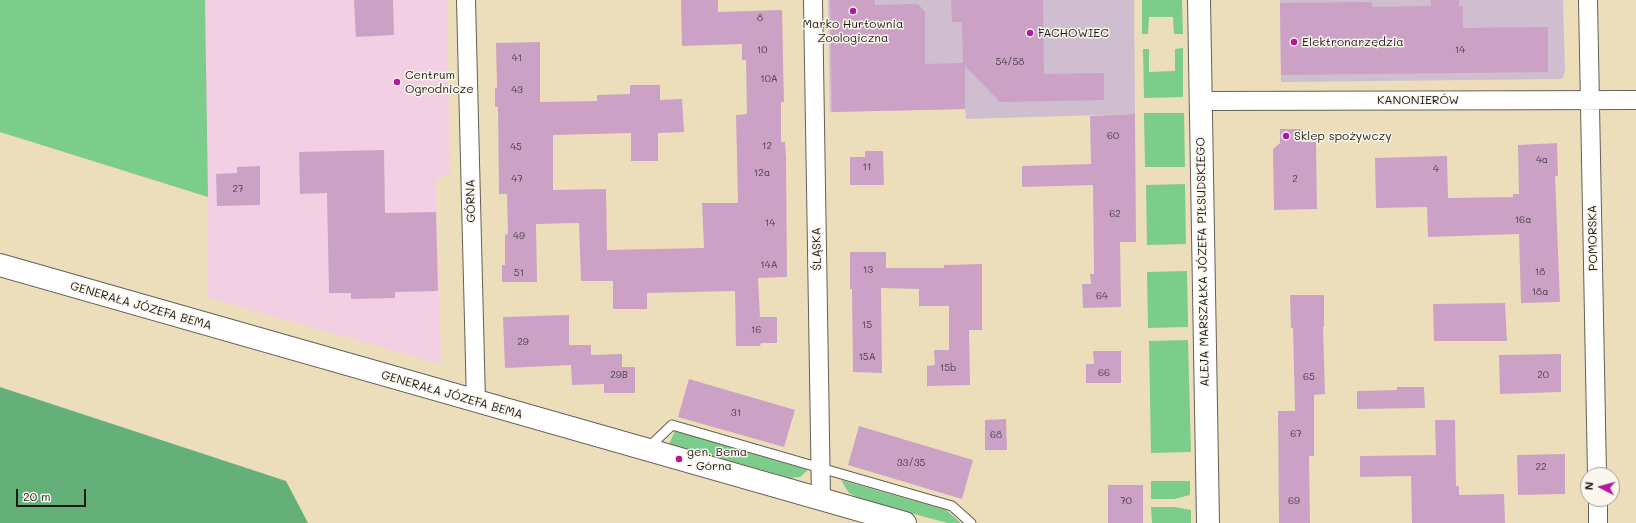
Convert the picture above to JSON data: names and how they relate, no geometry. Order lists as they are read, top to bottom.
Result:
{
  "streets": {
    "street": [
      "KANONIERÓW",
      "GÓRNA",
      "POMORSKA",
      "ŚLĄSKA",
      "ALEJA MARSZAŁKA JÓZEFA PIŁSUDSKIEGO",
      "GENERAŁA JÓZEFA BEMA"
    ]
  },
  "crossings": [
    ["KANONIERÓW", "POMORSKA"],
    ["KANONIERÓW", "ALEJA MARSZAŁKA JÓZEFA PIŁSUDSKIEGO"],
    ["GÓRNA", "GENERAŁA JÓZEFA BEMA"],
    ["ŚLĄSKA", "GENERAŁA JÓZEFA BEMA"]
  ],
  "places": [
    "Marko Hurtownia Zoologiczna",
    "FACHOWIEC",
    "Elektronarzędzia",
    "Centrum Ogrodnicze",
    "Sklep spożywczy",
    "gen. Bema - Górna"
  ],
  "house_numbers": [
    "8",
    "10",
    "14",
    "41",
    "54/58",
    "10A",
    "43",
    "60",
    "12",
    "45",
    "4a",
    "11",
    "4",
    "12a",
    "47",
    "2",
    "27",
    "62",
    "16a",
    "14",
    "49",
    "14A",
    "13",
    "18",
    "51",
    "18a",
    "64",
    "15",
    "16",
    "29",
    "15A",
    "15b",
    "66",
    "29B",
    "20",
    "65",
    "31",
    "67",
    "68",
    "33/35",
    "22",
    "70",
    "69"
  ],
  "scale_bar": "20 m",
  "north": "left"
}
